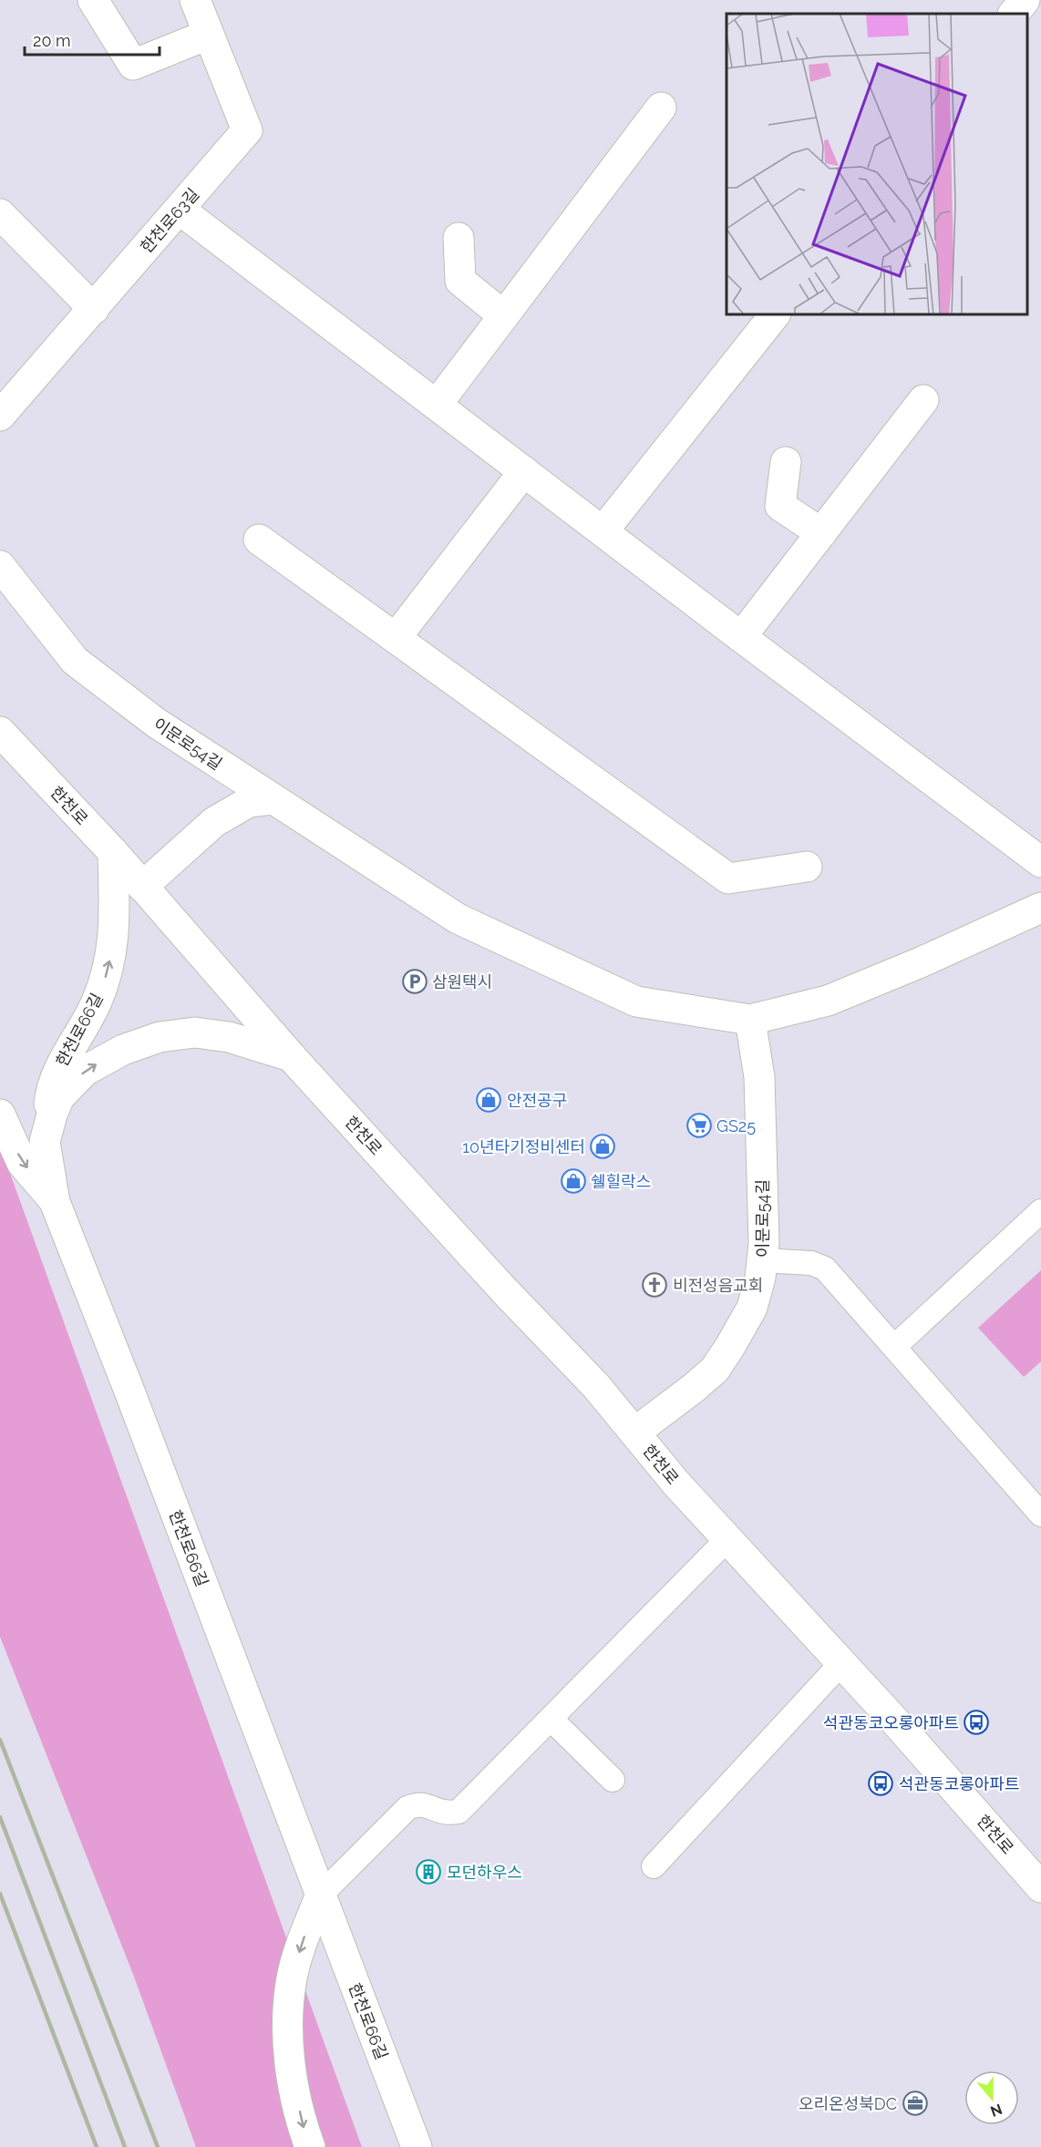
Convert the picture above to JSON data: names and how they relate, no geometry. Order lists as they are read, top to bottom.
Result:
{
  "streets": {
    "street": [
      "한천로63길",
      "이문로54길",
      "한천로",
      "한천로66길"
    ]
  },
  "crossings": [
    ["이문로54길", "한천로"],
    ["한천로", "한천로66길"]
  ],
  "places": {
    "parking": ["삼원택시"],
    "shop": ["안전공구", "10년타기정비센터", "쉘힐락스"],
    "supermarket": ["GS25"],
    "church": ["비전성음교회"],
    "bus stop": ["석관동코오롱아파트", "석관동코롱아파트"],
    "building": ["모던하우스"],
    "office": ["오리온성북DC"]
  },
  "scale_bar": "20 m",
  "north": "bottom"
}
